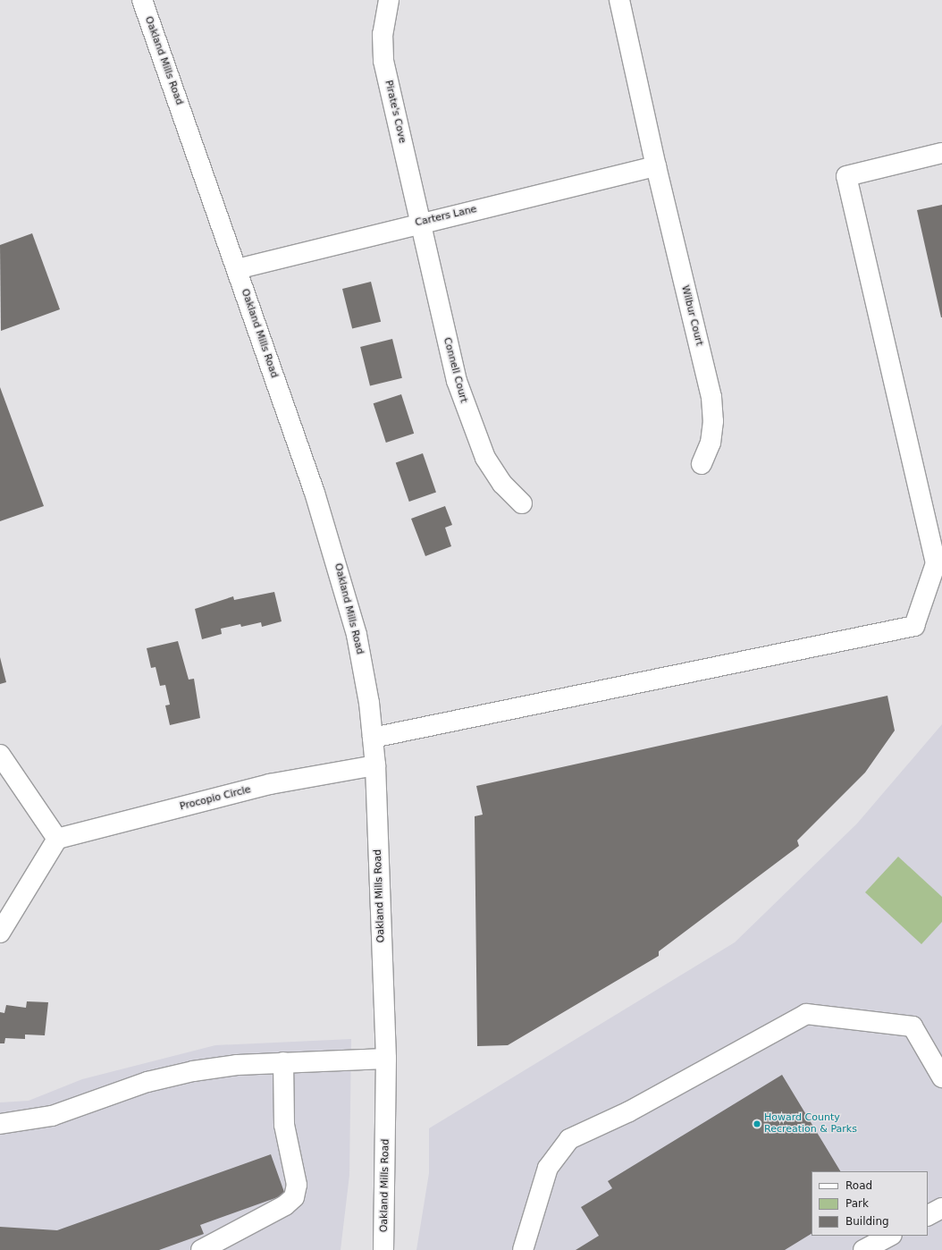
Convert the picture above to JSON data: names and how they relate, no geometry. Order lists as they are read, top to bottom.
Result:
{
  "streets": {
    "street": [
      "Oakland Mills Road",
      "Pirate's Cove",
      "Carters Lane",
      "Wilbur Court",
      "Connell Court",
      "Procopio Circle"
    ]
  },
  "crossings": [
    ["Oakland Mills Road", "Carters Lane"],
    ["Oakland Mills Road", "Procopio Circle"],
    ["Pirate's Cove", "Carters Lane"],
    ["Pirate's Cove", "Connell Court"],
    ["Carters Lane", "Wilbur Court"],
    ["Carters Lane", "Connell Court"]
  ],
  "places": ["Howard County Recreation & Parks"],
  "legend": ["Road", "Park", "Building"]
}
